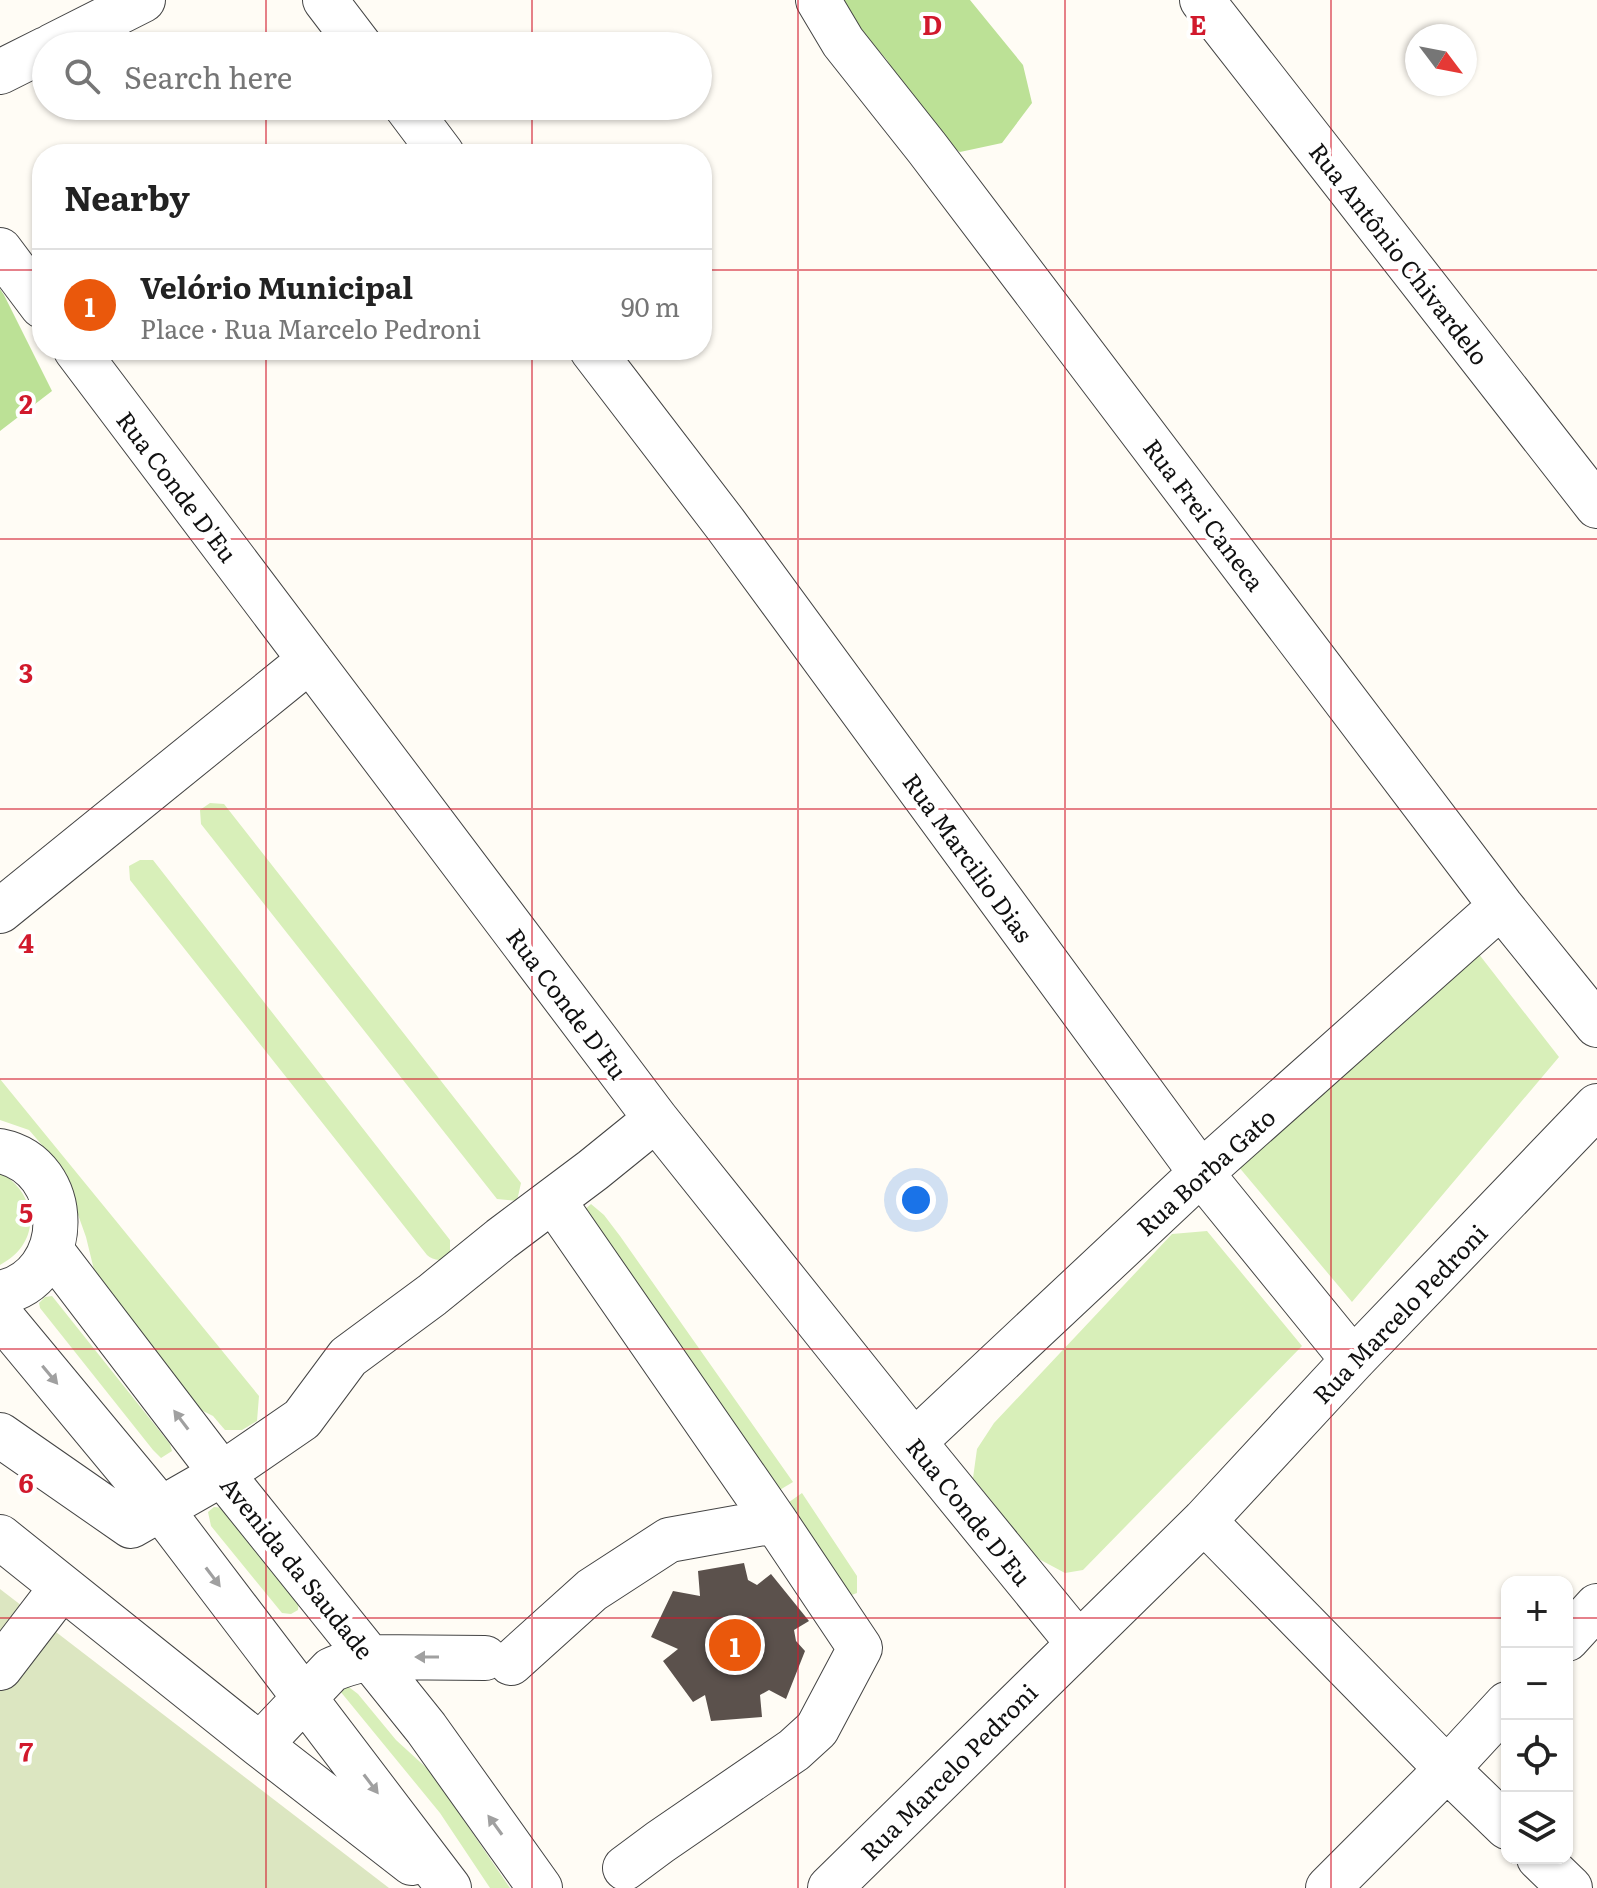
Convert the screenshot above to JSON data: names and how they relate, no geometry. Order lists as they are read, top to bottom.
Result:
{
  "streets": {
    "street": [
      "Rua Antônio Chivardelo",
      "Rua Conde D'Eu",
      "Rua Frei Caneca",
      "Rua Marcilio Dias",
      "Rua Borba Gato",
      "Rua Marcelo Pedroni",
      "Avenida da Saudade"
    ]
  },
  "crossings": [
    ["Rua Conde D'Eu", "Rua Borba Gato"],
    ["Rua Conde D'Eu", "Rua Marcelo Pedroni"],
    ["Rua Frei Caneca", "Rua Borba Gato"],
    ["Rua Marcilio Dias", "Rua Borba Gato"],
    ["Rua Marcilio Dias", "Rua Marcelo Pedroni"]
  ],
  "north": "bottom right",
  "page": {
    "search": "Search here",
    "heading": "Nearby",
    "list": [
      {
        "mark": "1",
        "name": "Velório Municipal",
        "note": "Place · Rua Marcelo Pedroni",
        "value": "90 m"
      }
    ],
    "map_buttons": ["+", "−"],
    "pins": "1"
  },
  "grid": {
    "columns": ["D", "E"],
    "rows": [
      "2",
      "3",
      "4",
      "5",
      "6",
      "7"
    ]
  }
}
